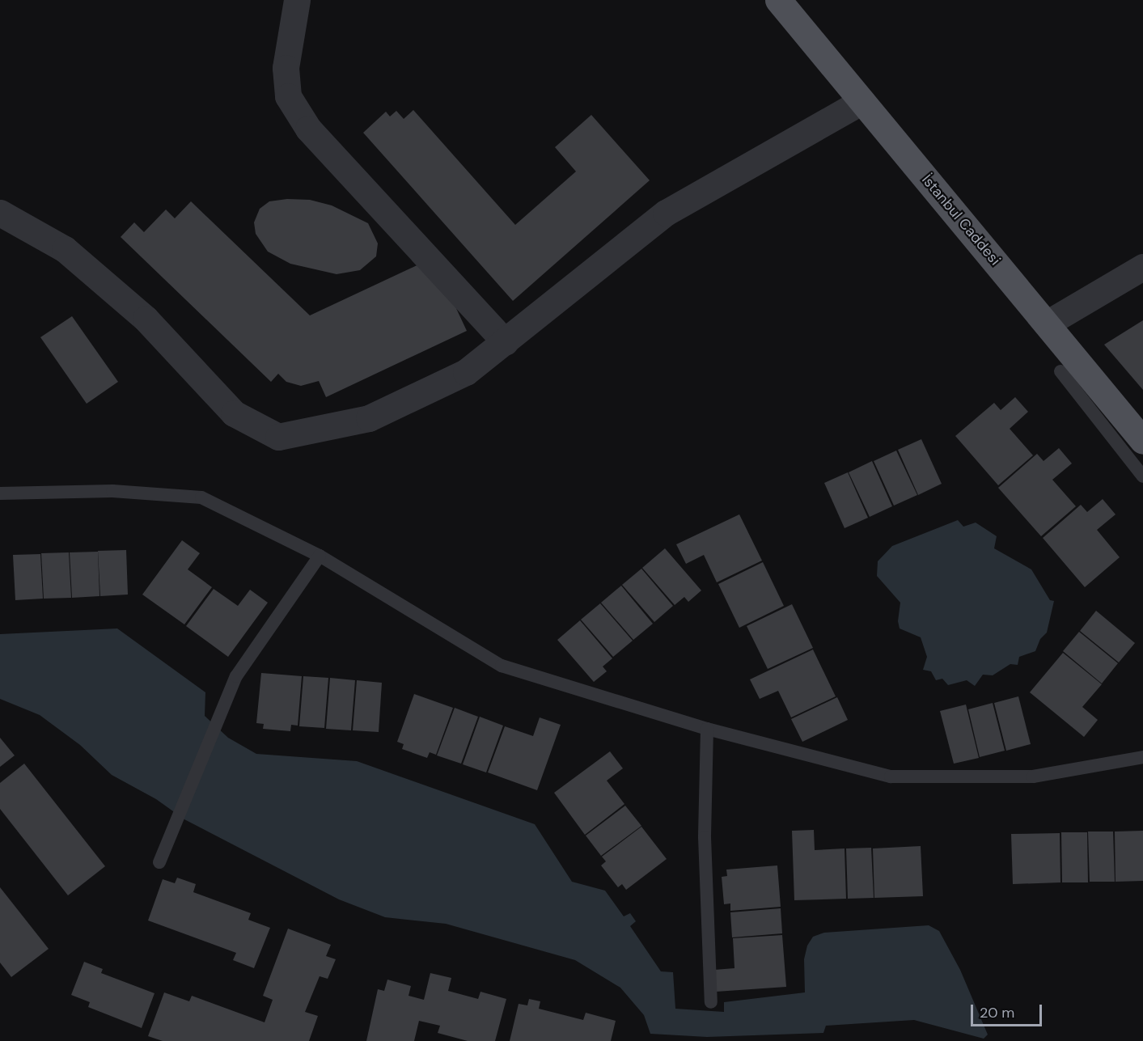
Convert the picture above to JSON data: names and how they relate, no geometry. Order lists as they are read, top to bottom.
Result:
{
  "streets": {
    "main road": ["İstanbul Caddesi"]
  },
  "scale_bar": "20 m"
}
